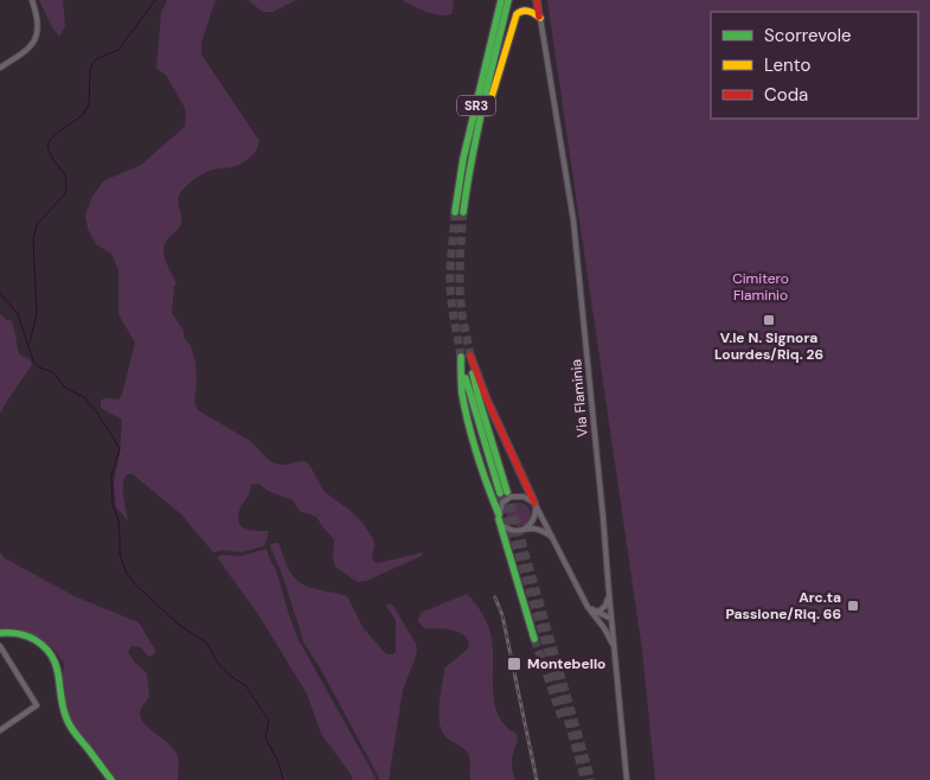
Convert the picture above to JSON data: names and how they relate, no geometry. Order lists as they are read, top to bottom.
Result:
{
  "streets": {
    "main road": ["SR3"],
    "street": ["Via Flaminia"]
  },
  "parks": ["Cimitero Flaminio"],
  "places": {
    "transit": ["V.le N. Signora Lourdes/Riq. 26", "Arc.ta Passione/Riq. 66", "Montebello"]
  },
  "legend": ["Scorrevole", "Lento", "Coda"]
}
